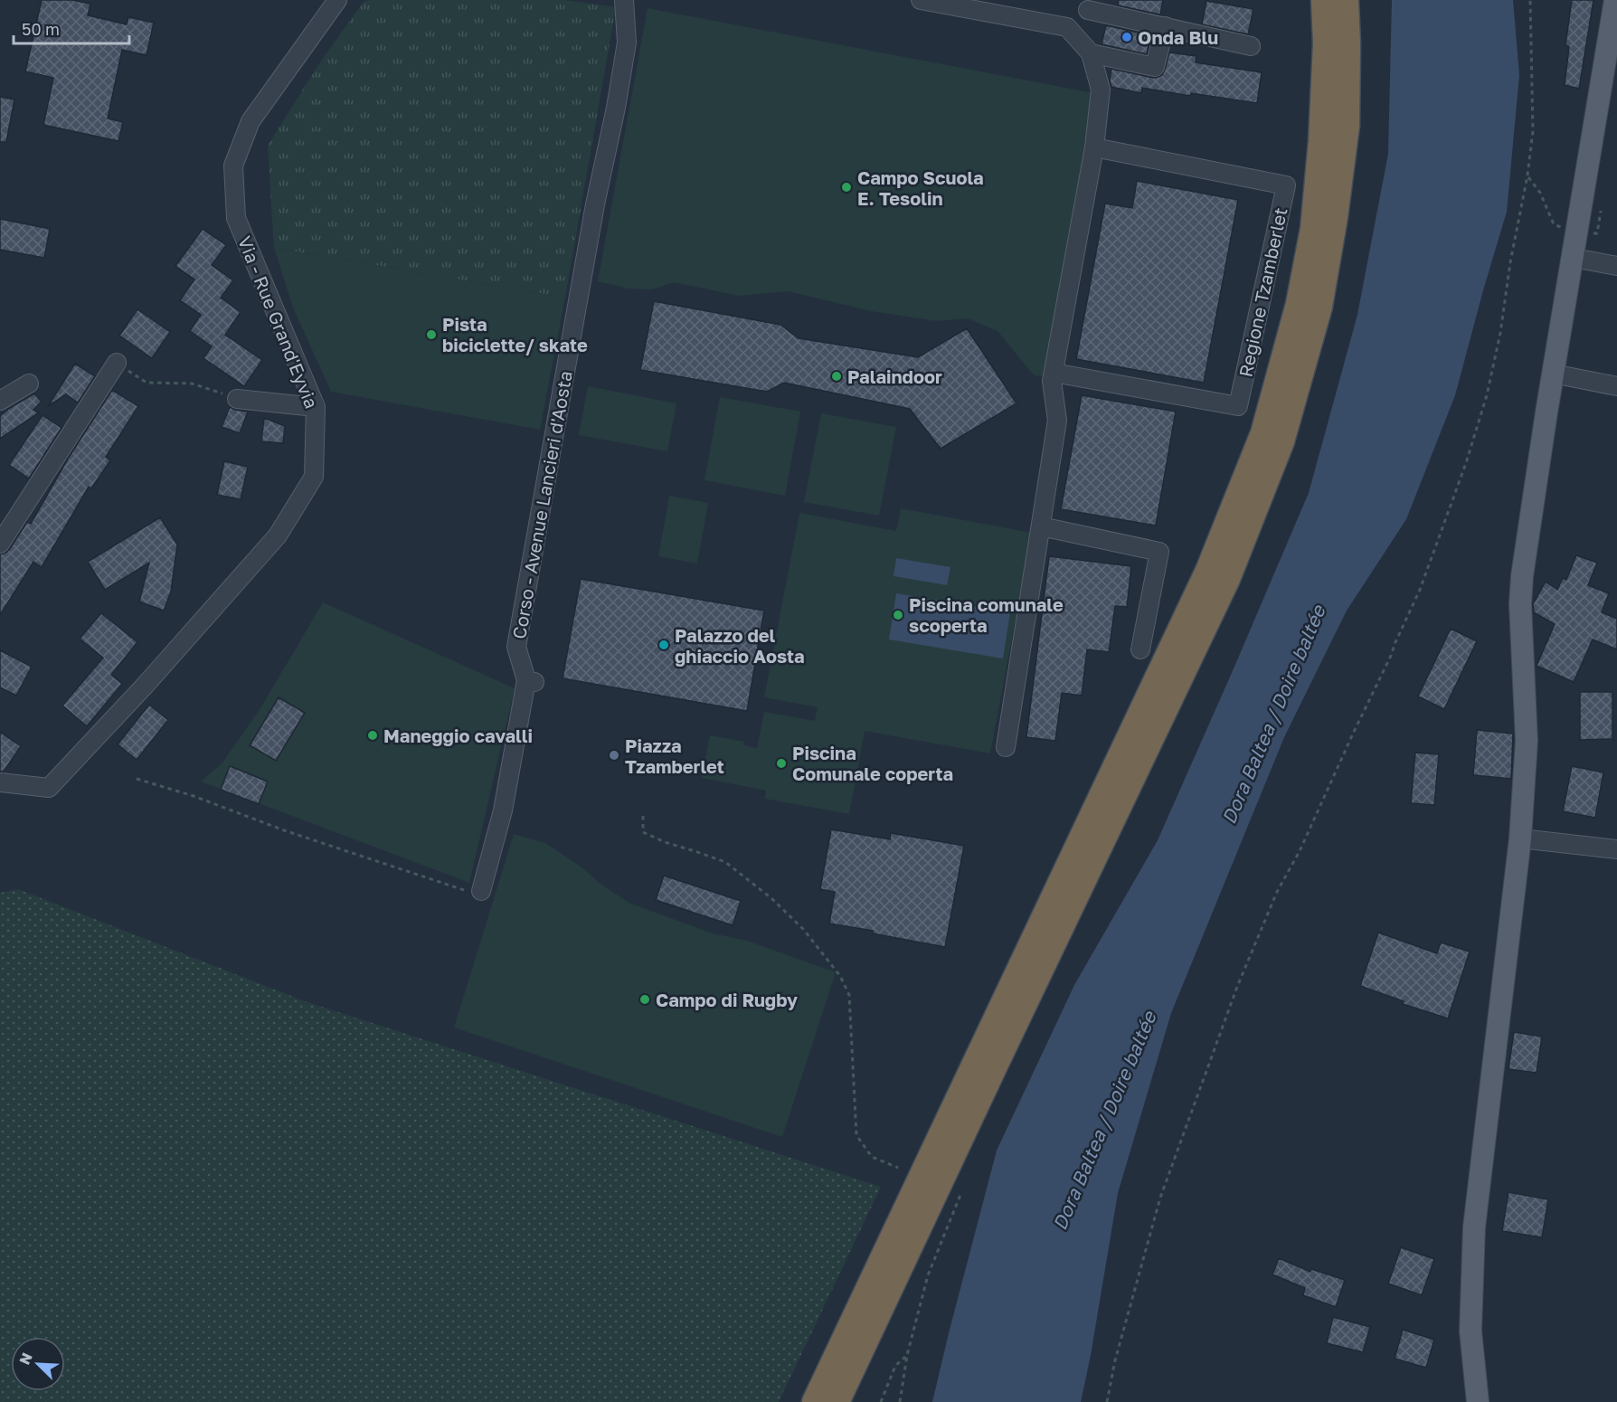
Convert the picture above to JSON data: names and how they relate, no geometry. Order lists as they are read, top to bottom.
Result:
{
  "streets": {
    "street": ["Regione Tzamberlet", "Via - Rue Grand'Eyvia", "Corso - Avenue Lancieri d'Aosta"]
  },
  "water": ["Dora Baltea / Doire baltée"],
  "places": [
    "Onda Blu",
    "Campo Scuola E. Tesolin",
    "Pista biciclette/ skate",
    "Palaindoor",
    "Piscina comunale scoperta",
    "Palazzo del ghiaccio Aosta",
    "Maneggio cavalli",
    "Piazza Tzamberlet",
    "Piscina Comunale coperta",
    "Campo di Rugby"
  ],
  "scale_bar": "50 m",
  "north": "top left"
}
